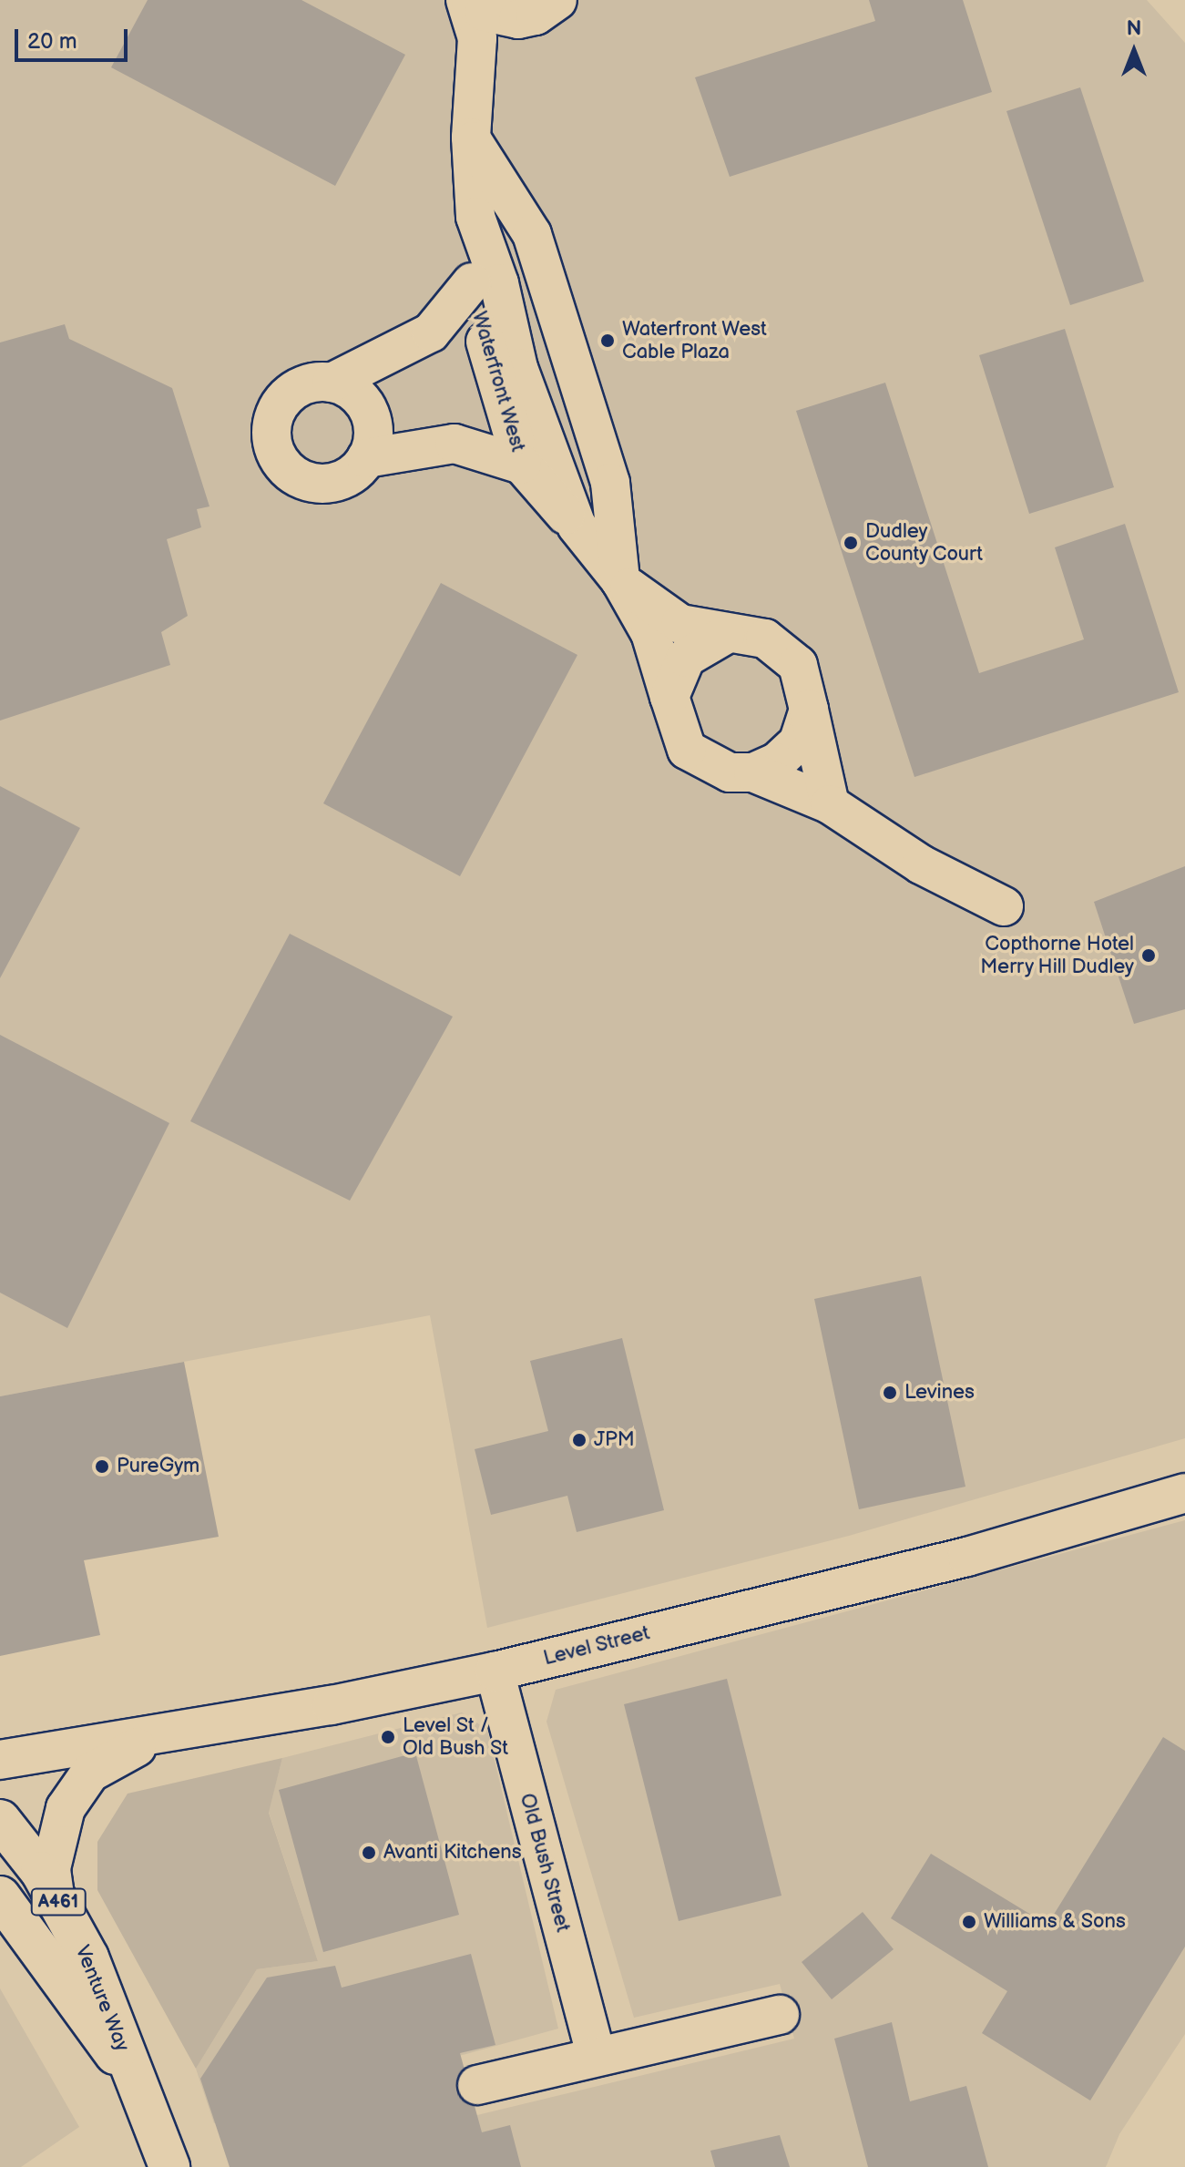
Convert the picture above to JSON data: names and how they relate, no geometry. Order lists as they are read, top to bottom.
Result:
{
  "streets": {
    "main road": ["A461", "Venture Way"],
    "street": ["Waterfront West", "Level Street", "Old Bush Street"]
  },
  "crossings": [
    ["Level Street", "Old Bush Street"]
  ],
  "places": [
    "Waterfront West Cable Plaza",
    "Dudley County Court",
    "Copthorne Hotel Merry Hill Dudley",
    "Levines",
    "JPM",
    "PureGym",
    "Level St / Old Bush St",
    "Avanti Kitchens",
    "Williams & Sons"
  ],
  "scale_bar": "20 m",
  "north": "top"
}
